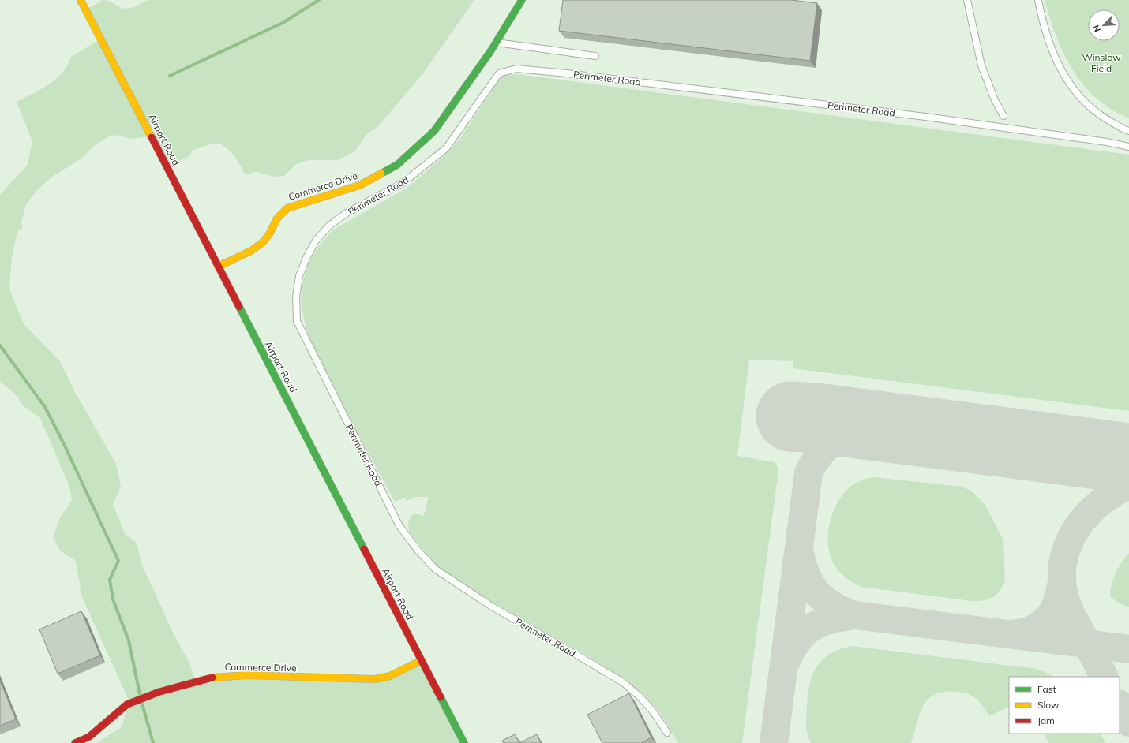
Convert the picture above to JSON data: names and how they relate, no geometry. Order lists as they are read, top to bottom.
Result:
{
  "streets": {
    "main road": ["Airport Road", "Commerce Drive"],
    "lane": ["Perimeter Road"]
  },
  "crossings": [
    ["Airport Road", "Commerce Drive"]
  ],
  "parks": ["Winslow Field"],
  "legend": ["Fast", "Slow", "Jam"],
  "north": "bottom left"
}
